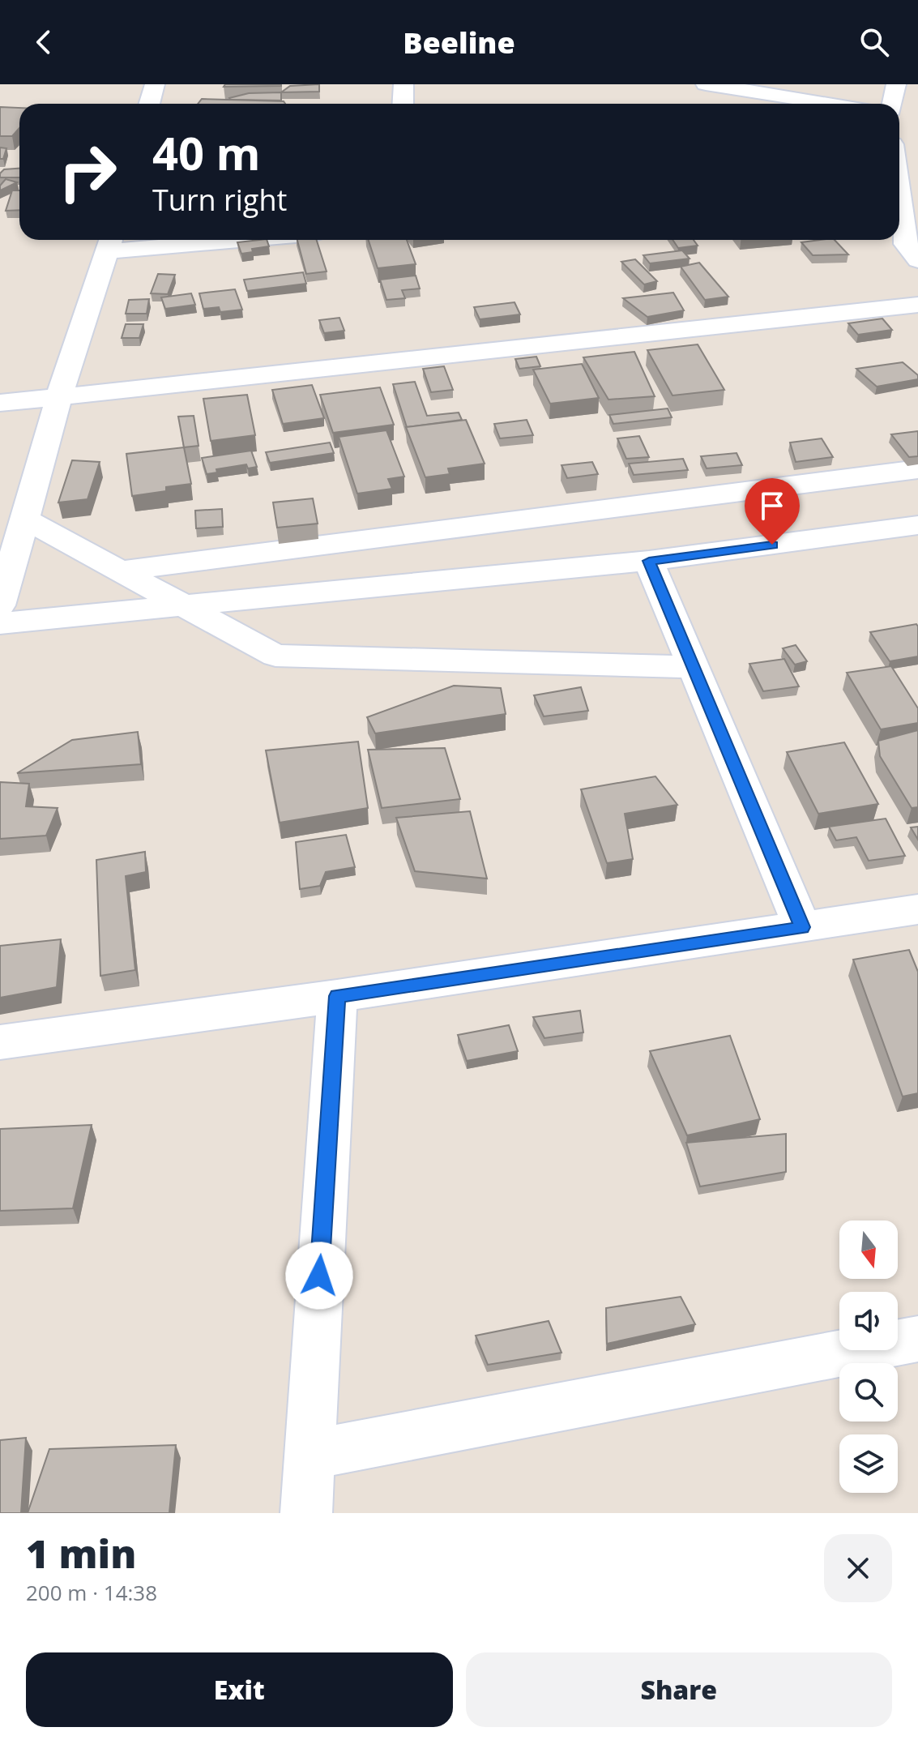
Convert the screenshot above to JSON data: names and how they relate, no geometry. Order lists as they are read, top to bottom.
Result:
{
  "north": "bottom",
  "page": {
    "header": "Beeline",
    "turn": ["40 m", "Turn right"],
    "heading": ["1 min", "200 m · 14:38"],
    "buttons": ["Exit", "Share"]
  }
}
